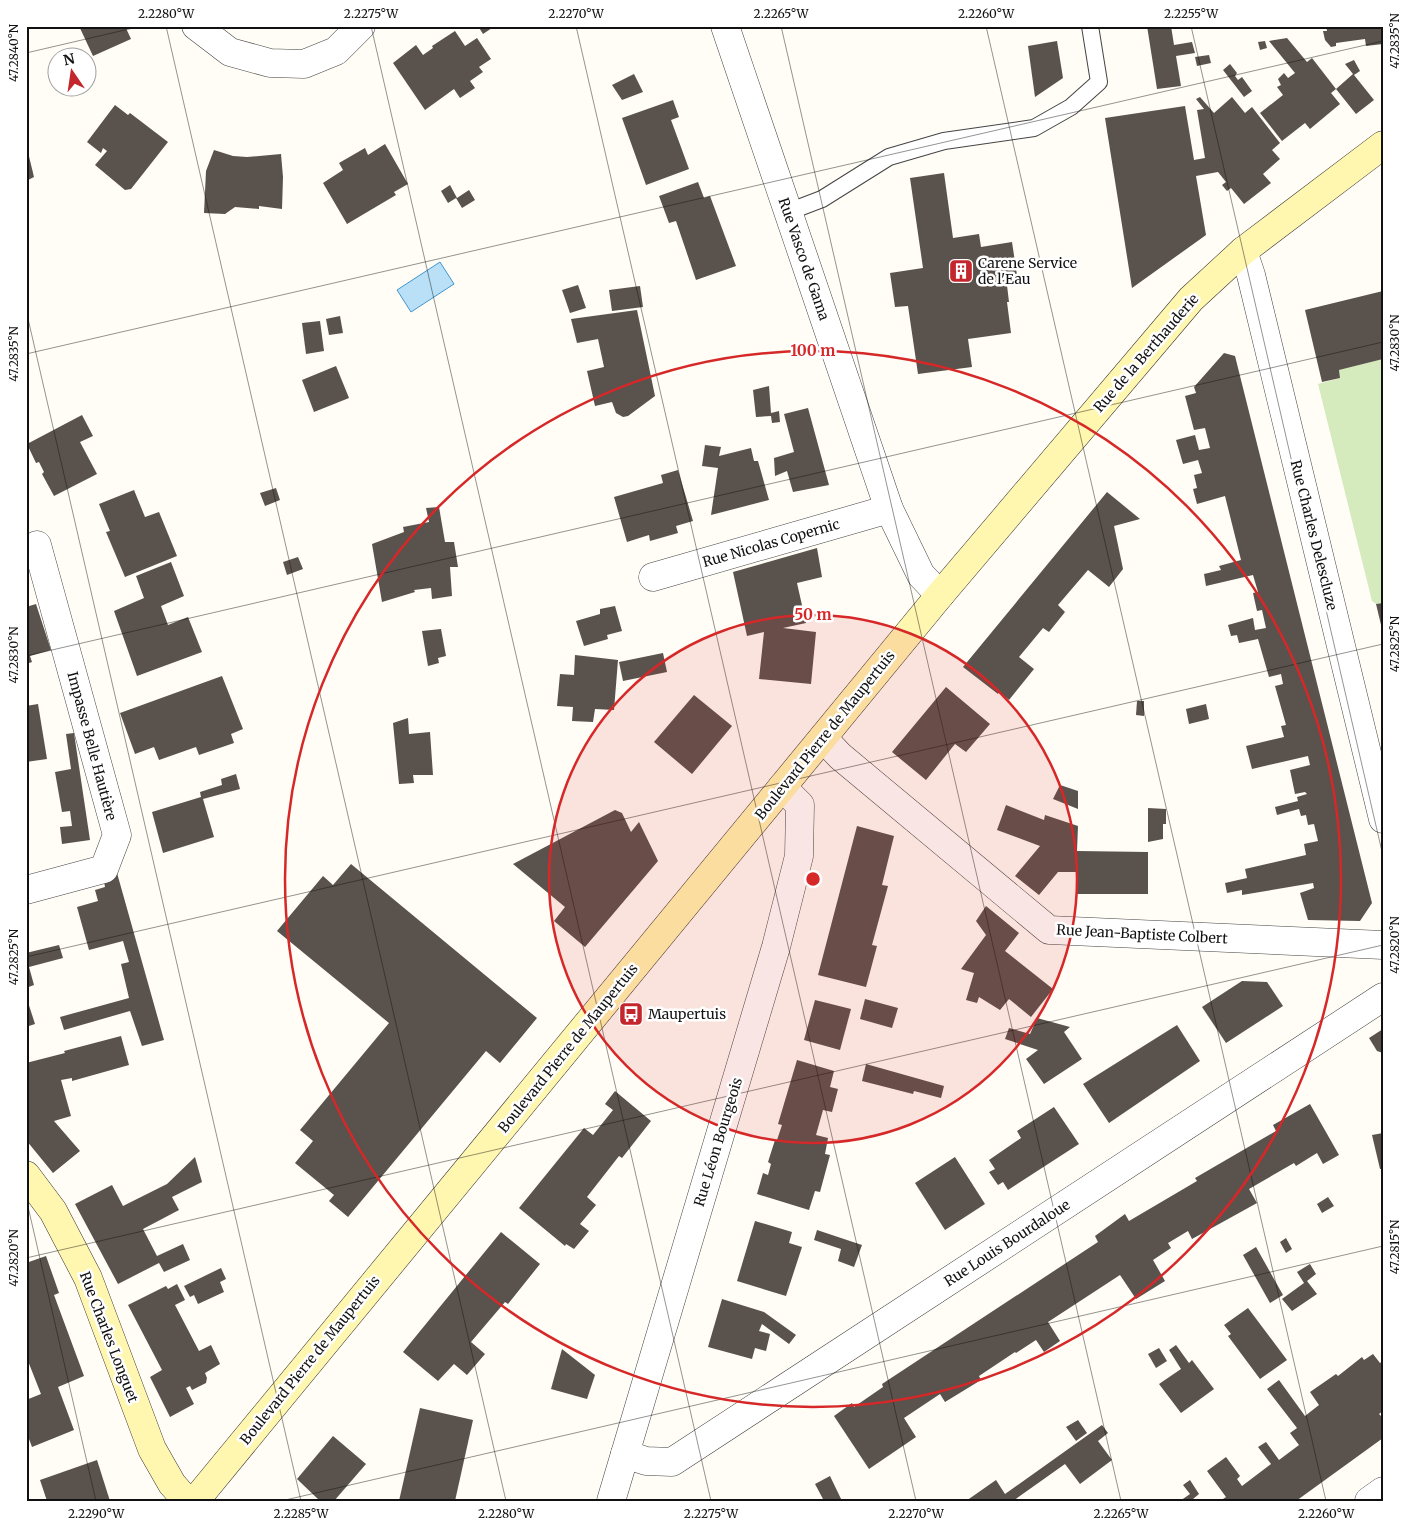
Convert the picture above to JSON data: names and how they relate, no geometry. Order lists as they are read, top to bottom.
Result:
{
  "streets": {
    "street": [
      "Rue Vasco de Gama",
      "Rue de la Berthauderie",
      "Rue Charles Delescluze",
      "Rue Nicolas Copernic",
      "Boulevard Pierre de Maupertuis",
      "Impasse Belle Hautière",
      "Rue Jean-Baptiste Colbert",
      "Rue Léon Bourgeois",
      "Rue Louis Bourdaloue",
      "Rue Charles Longuet"
    ]
  },
  "crossings": [
    ["Rue Vasco de Gama", "Rue de la Berthauderie"],
    ["Rue Vasco de Gama", "Rue Nicolas Copernic"],
    ["Rue Vasco de Gama", "Boulevard Pierre de Maupertuis"],
    ["Rue de la Berthauderie", "Rue Charles Delescluze"],
    ["Rue de la Berthauderie", "Boulevard Pierre de Maupertuis"],
    ["Boulevard Pierre de Maupertuis", "Rue Jean-Baptiste Colbert"],
    ["Boulevard Pierre de Maupertuis", "Rue Léon Bourgeois"],
    ["Rue Léon Bourgeois", "Rue Louis Bourdaloue"]
  ],
  "places": {
    "building": ["Carene Service de l'Eau"],
    "bus stop": ["Maupertuis"]
  },
  "north": "top",
  "coordinates": [
    "2.2280°W",
    "2.2275°W",
    "2.2270°W",
    "2.2265°W",
    "2.2260°W",
    "2.2255°W",
    "47.2835°N",
    "47.2840°N",
    "47.2830°N",
    "47.2825°N",
    "47.2820°N",
    "47.2815°N",
    "2.2290°W",
    "2.2285°W"
  ],
  "rings": ["100 m", "50 m"]
}
